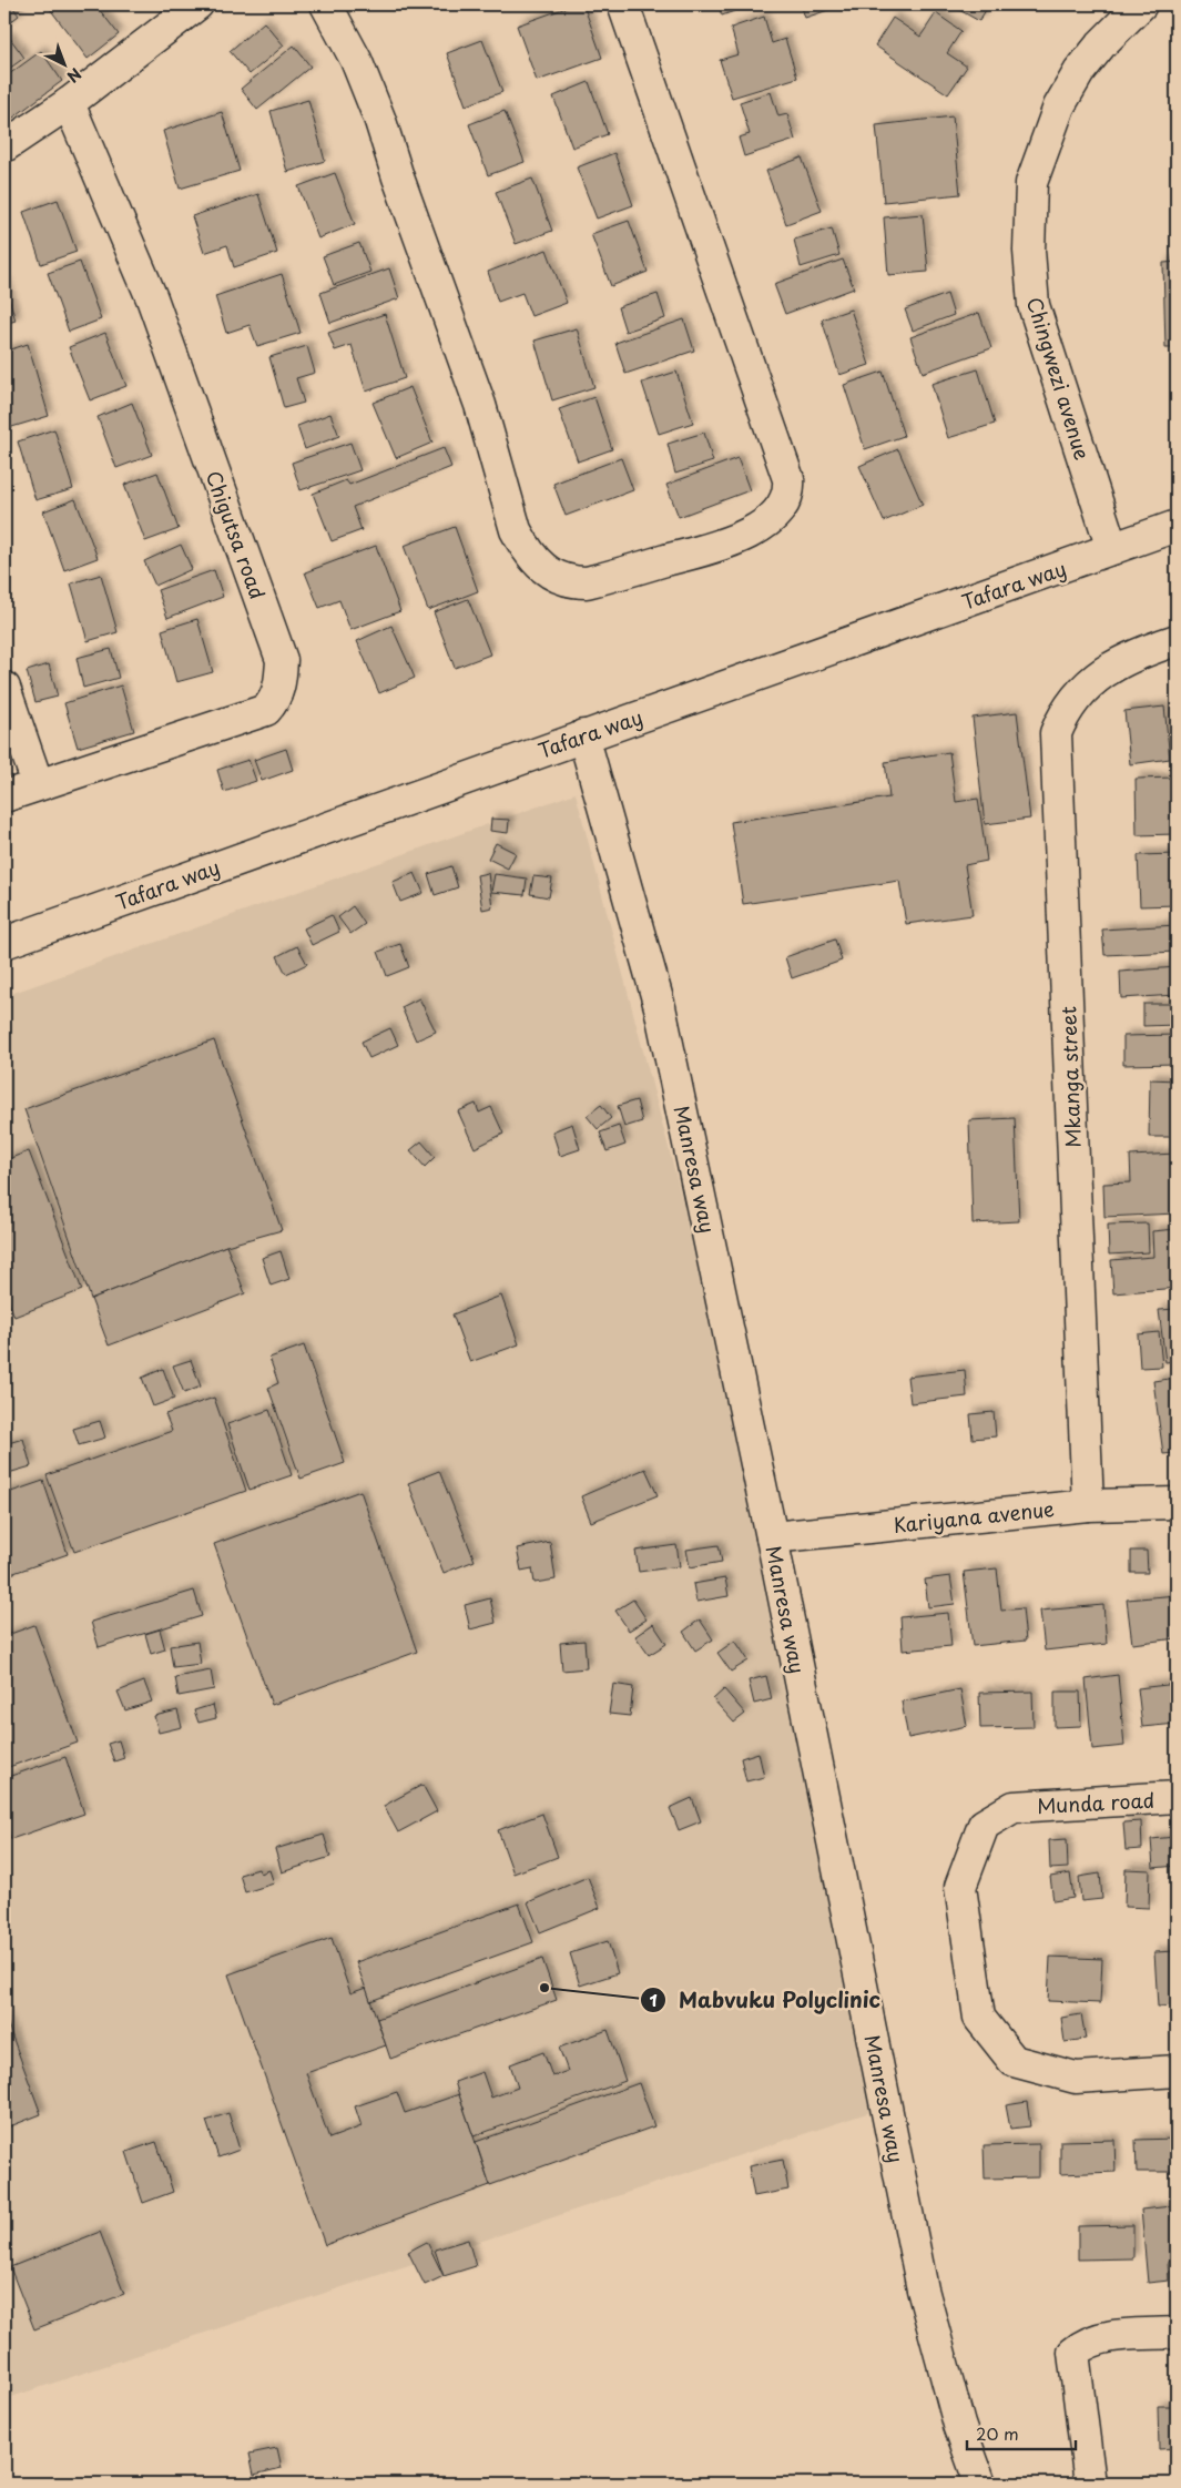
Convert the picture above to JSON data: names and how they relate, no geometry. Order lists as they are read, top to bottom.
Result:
{
  "streets": {
    "street": [
      "Chingwezi avenue",
      "Chigutsa road",
      "Tafara way",
      "Mkanga street",
      "Manresa way",
      "Kariyana avenue",
      "Munda road"
    ]
  },
  "crossings": [
    ["Chingwezi avenue", "Tafara way"],
    ["Tafara way", "Manresa way"],
    ["Mkanga street", "Kariyana avenue"],
    ["Manresa way", "Kariyana avenue"]
  ],
  "places": ["Mabvuku Polyclinic"],
  "scale_bar": "20 m",
  "north": "bottom right"
}
